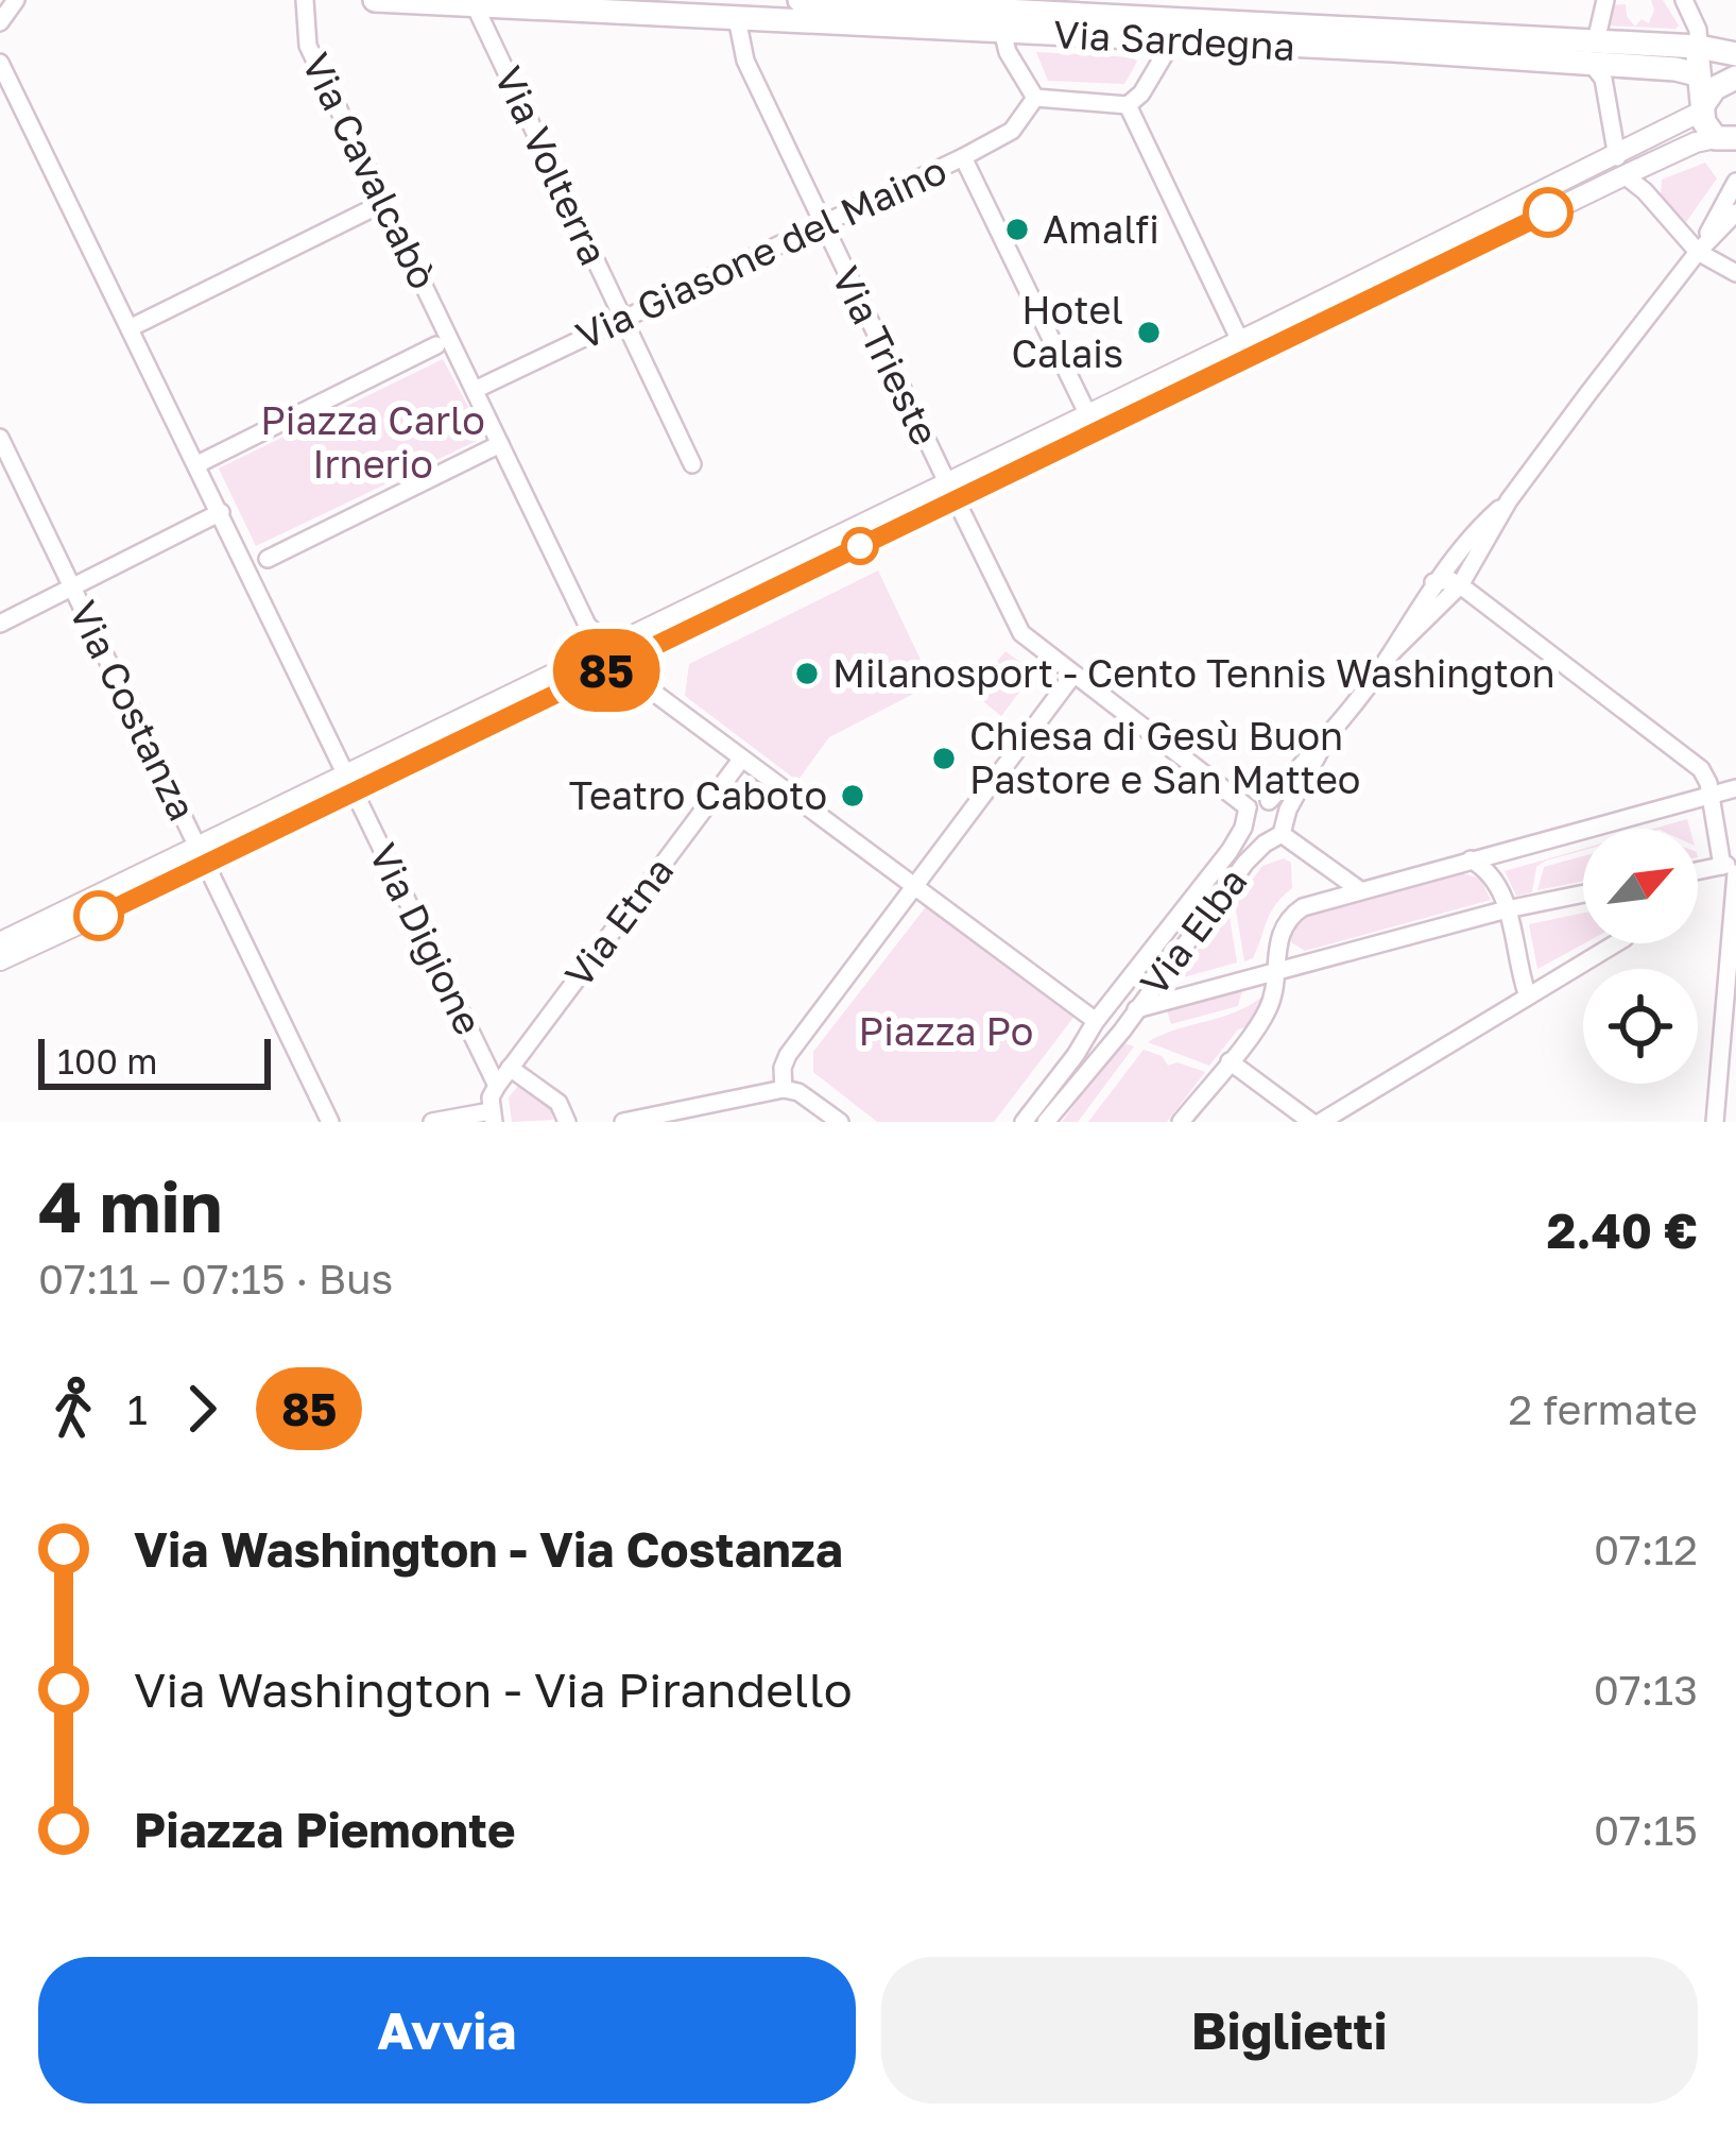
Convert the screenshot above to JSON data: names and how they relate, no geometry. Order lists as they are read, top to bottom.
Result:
{
  "streets": {
    "main road": ["Via Sardegna"],
    "street": [
      "Via Volterra",
      "Via Cavalcabò",
      "Via Giasone del Maino",
      "Via Trieste",
      "Via Costanza",
      "Via Etna",
      "Via Elba",
      "Via Digione"
    ]
  },
  "crossings": [
    ["Via Sardegna", "Via Volterra"],
    ["Via Sardegna", "Via Trieste"],
    ["Via Volterra", "Via Giasone del Maino"],
    ["Via Giasone del Maino", "Via Trieste"],
    ["Via Trieste", "Via Elba"],
    ["Via Etna", "Via Digione"]
  ],
  "parks": ["Piazza Carlo Irnerio", "Piazza Po"],
  "places": [
    "Amalfi",
    "Hotel Calais",
    "Milanosport - Cento Tennis Washington",
    "Chiesa di Gesù Buon Pastore e San Matteo",
    "Teatro Caboto"
  ],
  "lines": ["bus line 85"],
  "scale_bar": "100 m",
  "north": "top right",
  "page": {
    "on_map": "85",
    "scale": "100 m",
    "heading": ["4 min", "07:11 – 07:15 · Bus", "2.40 €"],
    "legs": ["1", "85", "2 fermate"],
    "list": [
      {
        "name": "Via Washington - Via Costanza",
        "value": "07:12"
      },
      {
        "name": "Via Washington - Via Pirandello",
        "value": "07:13"
      },
      {
        "name": "Piazza Piemonte",
        "value": "07:15"
      }
    ],
    "buttons": ["Avvia", "Biglietti"]
  }
}
